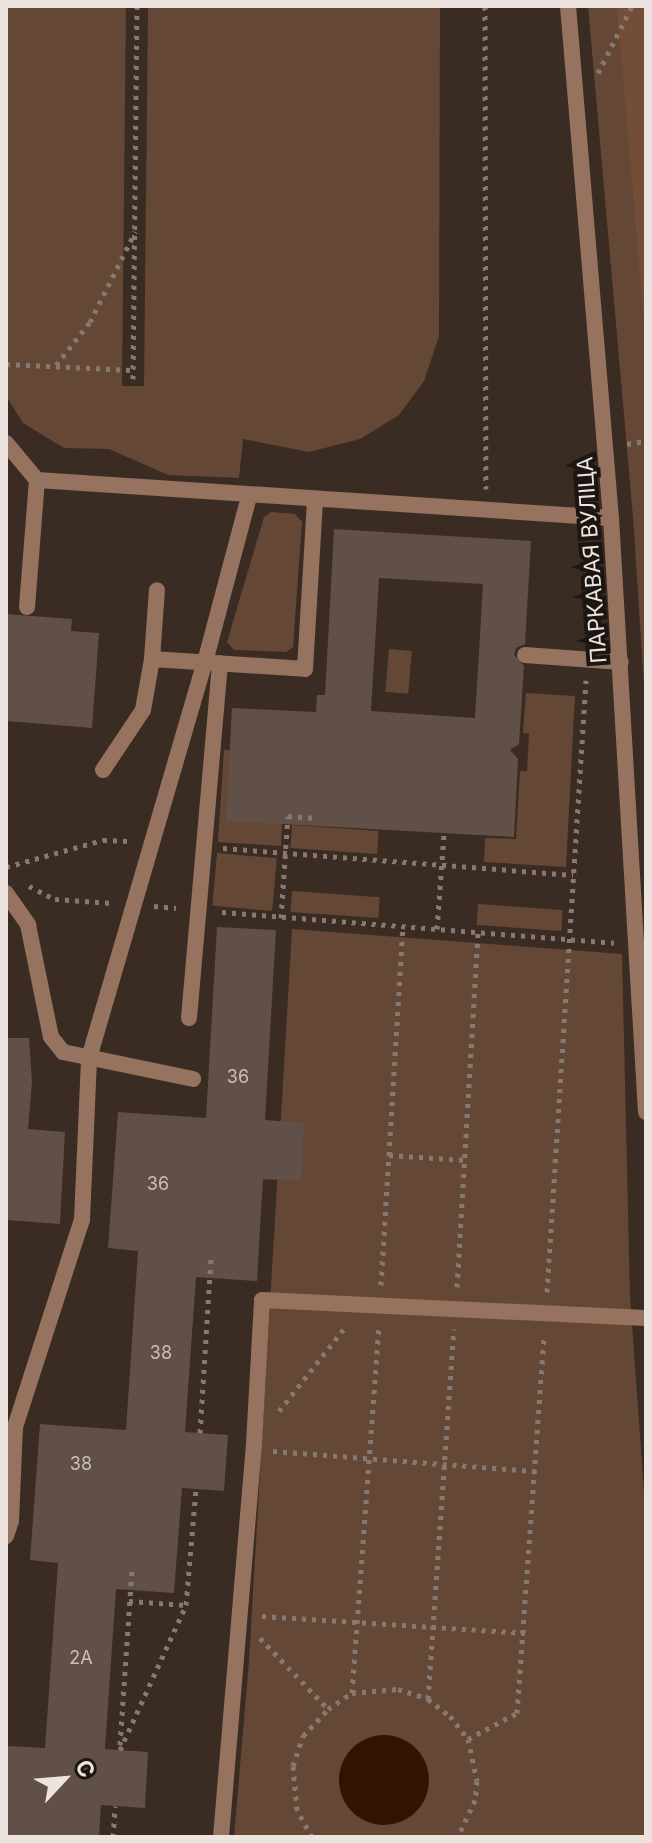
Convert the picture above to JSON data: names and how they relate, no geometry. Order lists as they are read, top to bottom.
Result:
{
  "streets": {
    "street": ["ПАРКАВАЯ ВУЛІЦА"]
  },
  "house_numbers": [
    "36",
    "36",
    "38",
    "38",
    "2А"
  ],
  "north": "top right"
}
